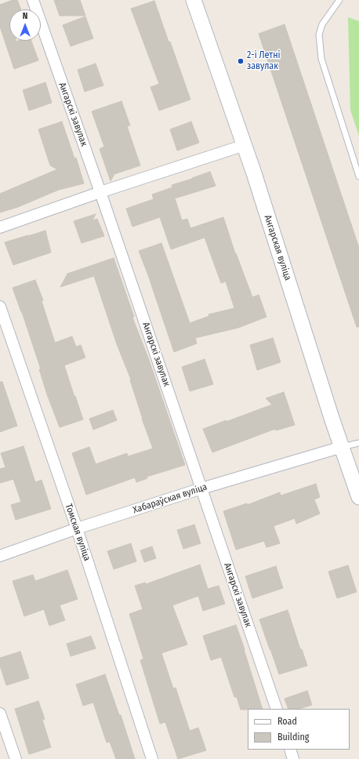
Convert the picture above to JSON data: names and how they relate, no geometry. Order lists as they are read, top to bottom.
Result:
{
  "streets": {
    "main road": ["Ангарская вуліца"],
    "street": ["Ангарскі завулак", "Хабараўская вуліца", "Томская вуліца"]
  },
  "crossings": [
    ["Ангарскі завулак", "Хабараўская вуліца"],
    ["Ангарская вуліца", "Хабараўская вуліца"],
    ["Хабараўская вуліца", "Томская вуліца"]
  ],
  "places": ["2-і Летні завулак"],
  "legend": ["Road", "Building"],
  "north": "top"
}
